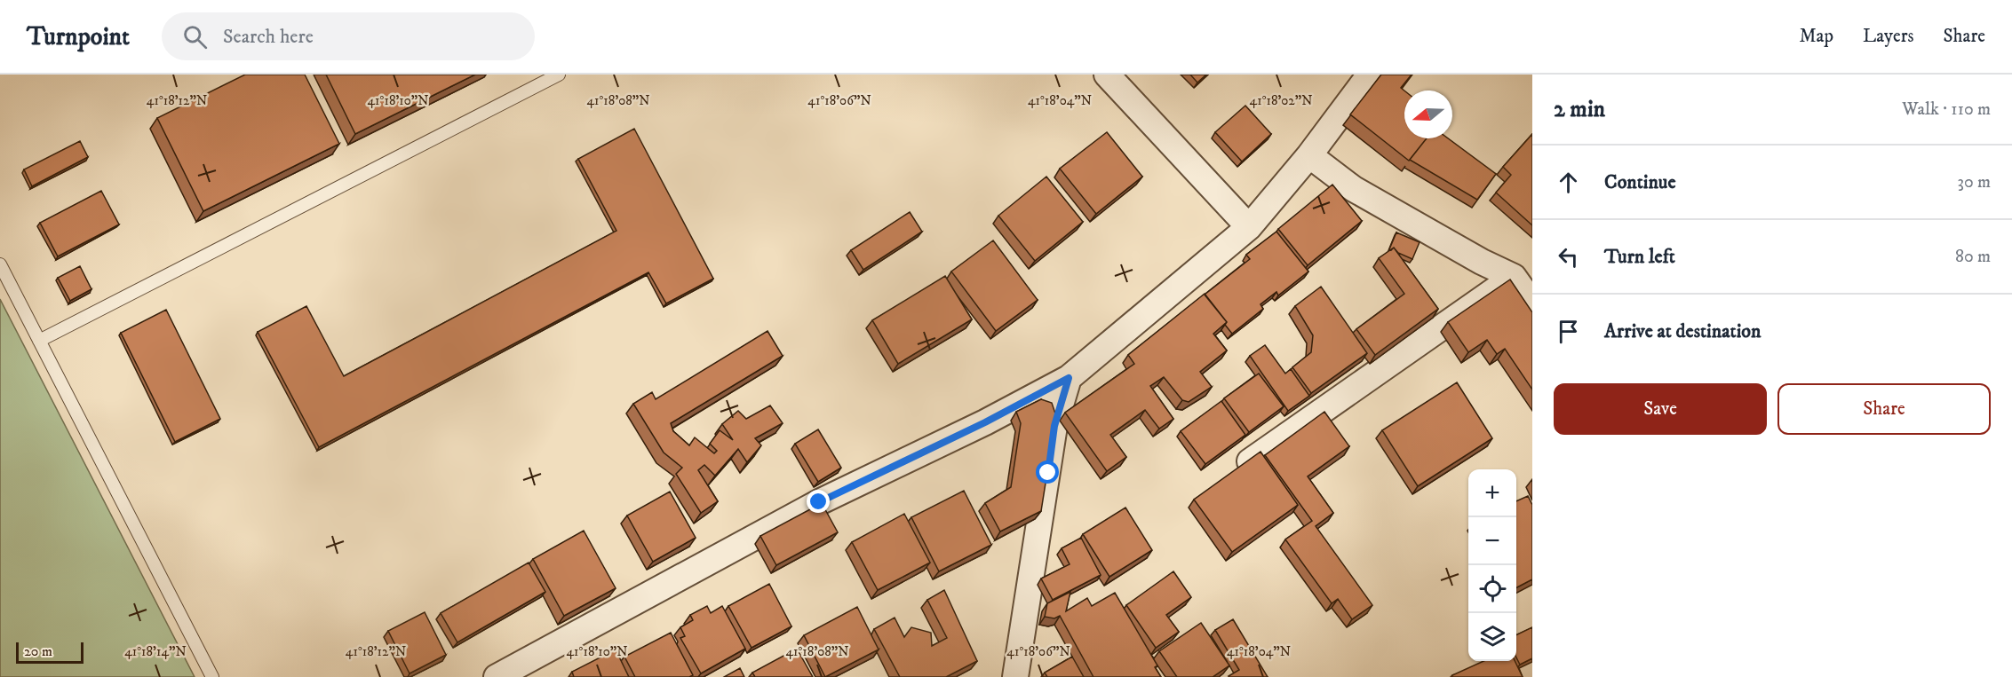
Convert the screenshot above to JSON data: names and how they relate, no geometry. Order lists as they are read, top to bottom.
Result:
{
  "scale_bar": "20 m",
  "north": "left",
  "page": {
    "header": "Turnpoint",
    "search": "Search here",
    "nav": ["Map", "Layers", "Share"],
    "heading": ["2 min", "Walk · 110 m"],
    "list": [
      ["Continue", "30 m"],
      ["Turn left", "80 m"],
      "Arrive at destination"
    ],
    "buttons": ["Save", "Share"],
    "map_buttons": ["+", "−"],
    "scale": "20 m"
  },
  "coordinates": [
    "41°18'10\"N",
    "41°18'06\"N",
    "41°18'04\"N",
    "41°18'12\"N",
    "41°18'08\"N",
    "41°18'02\"N",
    "41°18'14\"N"
  ]
}
